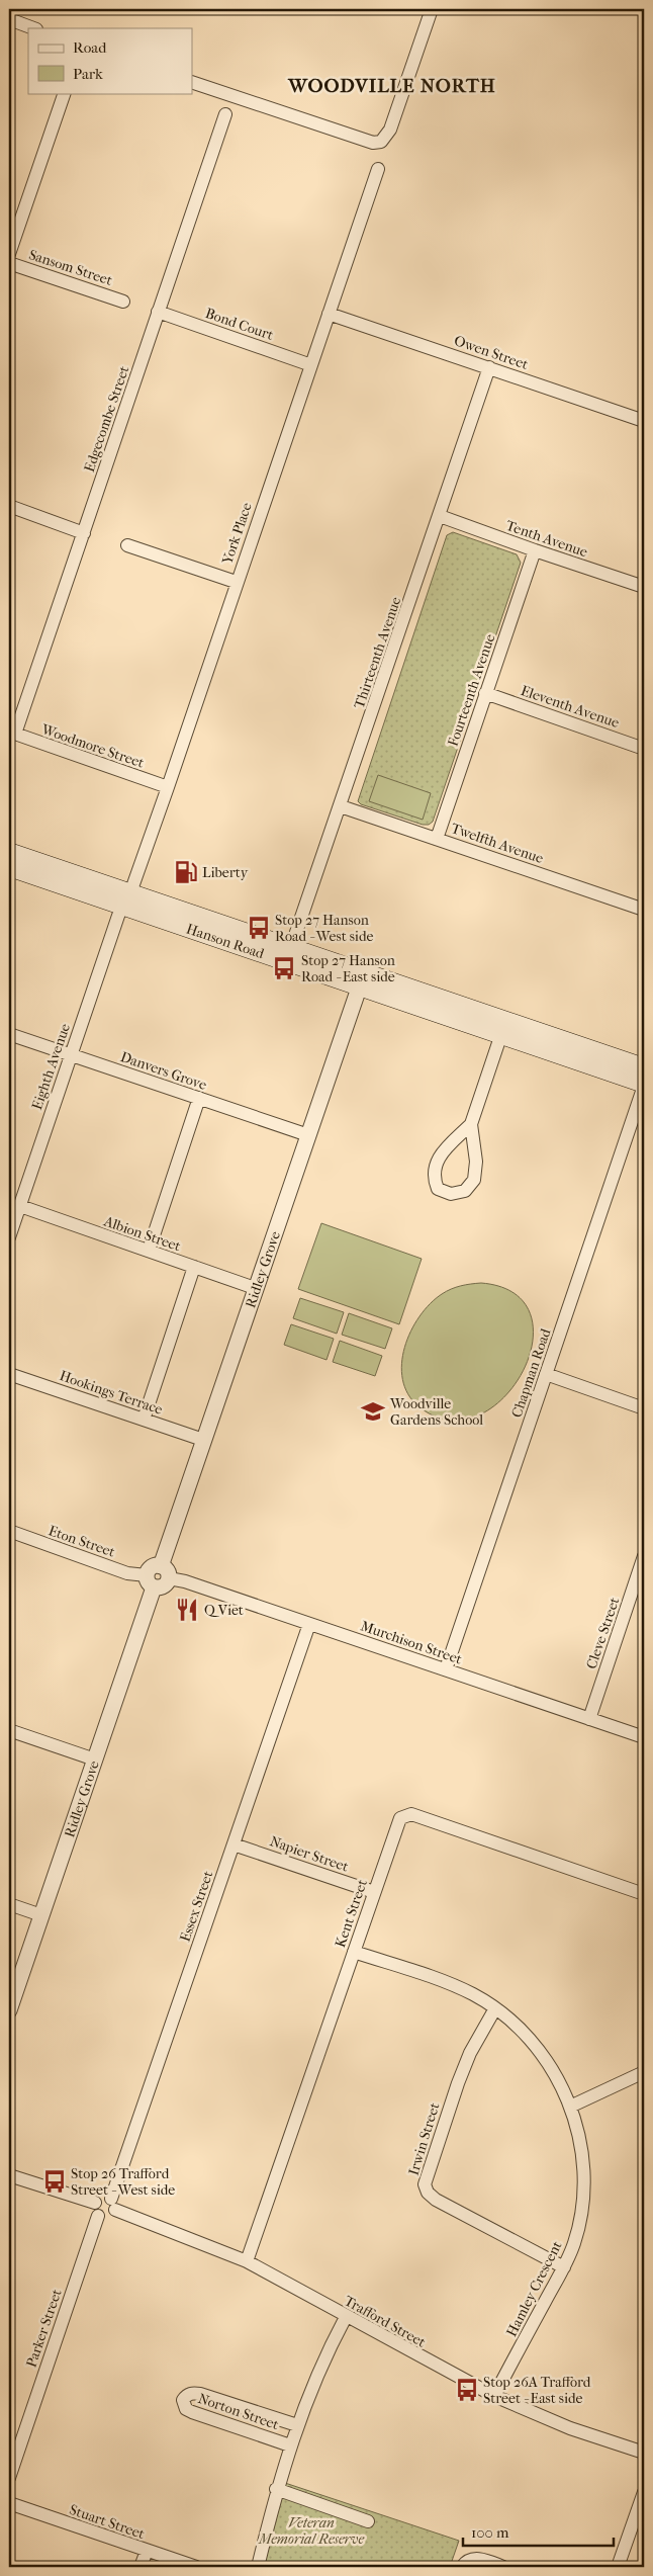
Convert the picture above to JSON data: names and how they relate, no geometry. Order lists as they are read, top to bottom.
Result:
{
  "streets": {
    "main road": ["Hanson Road"],
    "street": [
      "Sansom Street",
      "Bond Court",
      "Owen Street",
      "Edgecombe Street",
      "York Place",
      "Tenth Avenue",
      "Thirteenth Avenue",
      "Fourteenth Avenue",
      "Eleventh Avenue",
      "Woodmore Street",
      "Twelfth Avenue",
      "Eighth Avenue",
      "Danvers Grove",
      "Albion Street",
      "Ridley Grove",
      "Chapman Road",
      "Hookings Terrace",
      "Eton Street",
      "Cleve Street",
      "Murchison Street",
      "Napier Street",
      "Essex Street",
      "Kent Street",
      "Irwin Street",
      "Hamley Crescent",
      "Trafford Street",
      "Parker Street",
      "Norton Street",
      "Stuart Street"
    ]
  },
  "crossings": [
    ["Bond Court", "Edgecombe Street"],
    ["Bond Court", "York Place"],
    ["Owen Street", "York Place"],
    ["Owen Street", "Thirteenth Avenue"],
    ["Edgecombe Street", "Woodmore Street"],
    ["York Place", "Woodmore Street"],
    ["York Place", "Hanson Road"],
    ["York Place", "Eighth Avenue"],
    ["Tenth Avenue", "Thirteenth Avenue"],
    ["Tenth Avenue", "Fourteenth Avenue"],
    ["Thirteenth Avenue", "Twelfth Avenue"],
    ["Thirteenth Avenue", "Hanson Road"],
    ["Fourteenth Avenue", "Eleventh Avenue"],
    ["Fourteenth Avenue", "Twelfth Avenue"],
    ["Hanson Road", "Eighth Avenue"],
    ["Hanson Road", "Ridley Grove"],
    ["Hanson Road", "Chapman Road"],
    ["Eighth Avenue", "Danvers Grove"],
    ["Eighth Avenue", "Albion Street"],
    ["Danvers Grove", "Ridley Grove"],
    ["Albion Street", "Ridley Grove"],
    ["Ridley Grove", "Hookings Terrace"],
    ["Ridley Grove", "Eton Street"],
    ["Ridley Grove", "Murchison Street"],
    ["Chapman Road", "Murchison Street"],
    ["Cleve Street", "Murchison Street"],
    ["Murchison Street", "Essex Street"],
    ["Napier Street", "Essex Street"],
    ["Napier Street", "Kent Street"],
    ["Essex Street", "Trafford Street"],
    ["Essex Street", "Parker Street"],
    ["Kent Street", "Hamley Crescent"],
    ["Kent Street", "Trafford Street"],
    ["Irwin Street", "Hamley Crescent"],
    ["Hamley Crescent", "Trafford Street"],
    ["Trafford Street", "Parker Street"],
    ["Trafford Street", "Norton Street"]
  ],
  "districts": ["WOODVILLE NORTH"],
  "parks": ["Veteran Memorial Reserve"],
  "places": {
    "fuel station": ["Liberty"],
    "bus stop": [
      "Stop 27 Hanson Road - West side",
      "Stop 27 Hanson Road - East side",
      "Stop 26 Trafford Street - West side",
      "Stop 26A Trafford Street - East side"
    ],
    "school or university": ["Woodville Gardens School"],
    "restaurant": ["Q Viet"]
  },
  "legend": ["Road", "Park"],
  "scale_bar": "100 m"
}
